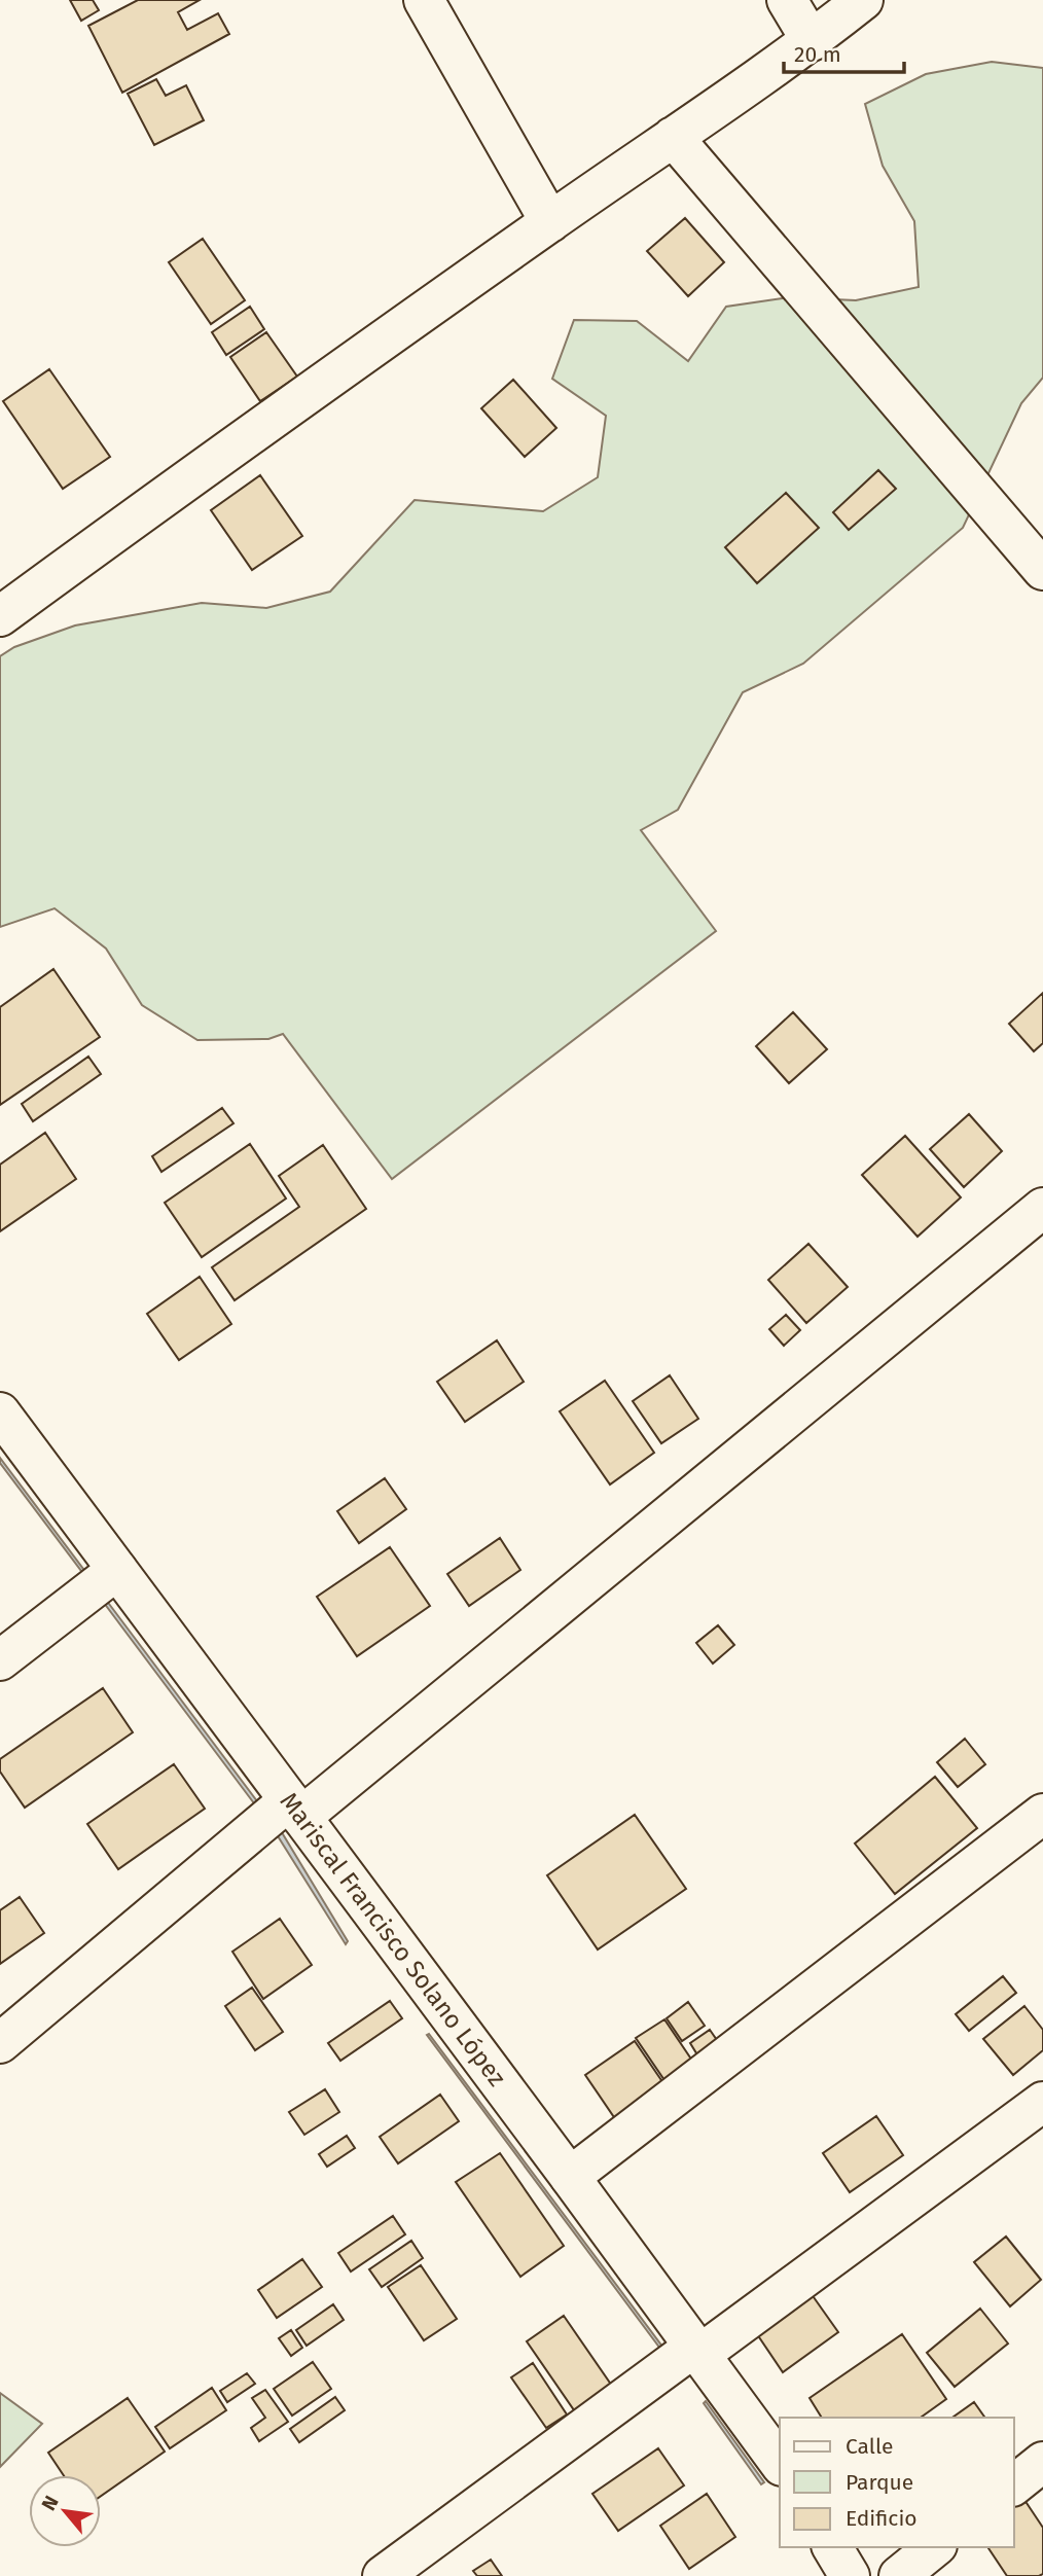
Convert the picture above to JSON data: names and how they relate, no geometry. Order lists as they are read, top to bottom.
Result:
{
  "streets": {
    "street": ["Mariscal Francisco Solano López"]
  },
  "legend": ["Calle", "Parque", "Edificio"],
  "scale_bar": "20 m",
  "north": "top left"
}
